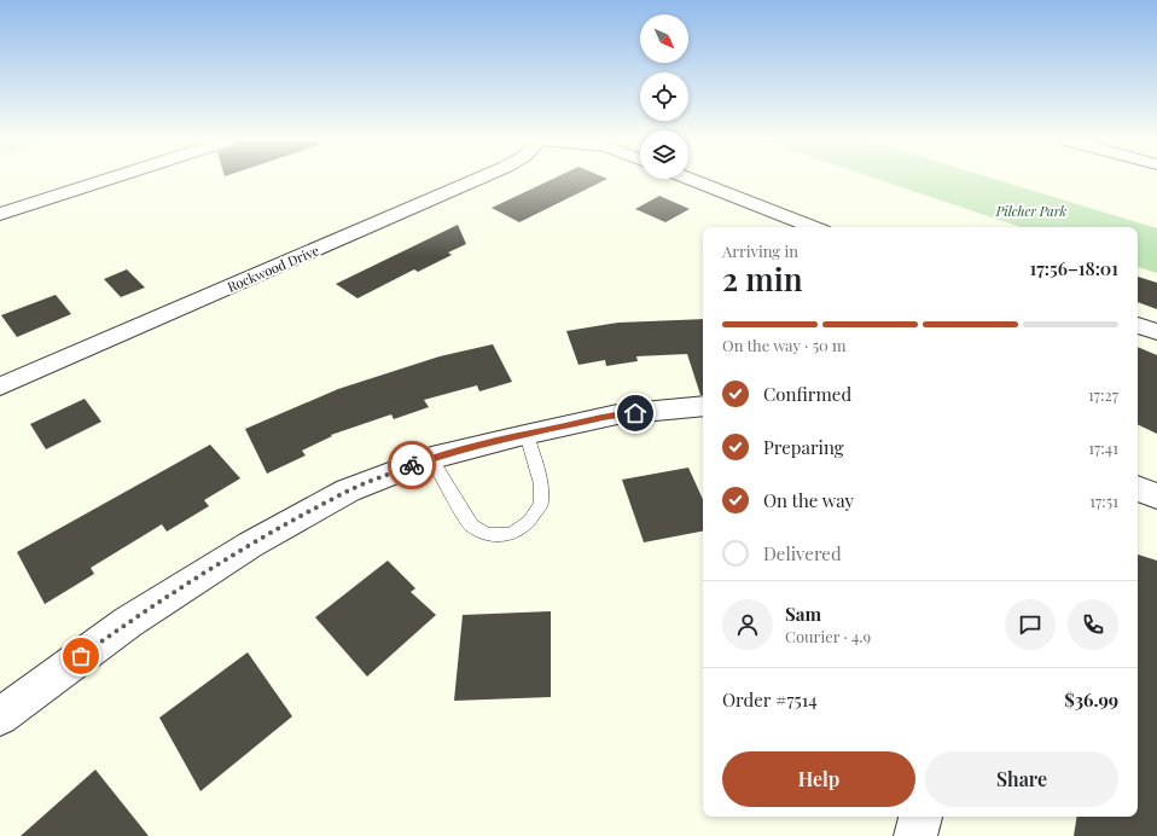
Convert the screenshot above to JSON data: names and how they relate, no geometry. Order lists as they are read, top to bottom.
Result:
{
  "streets": {
    "street": ["Rockwood Drive"]
  },
  "parks": ["Pilcher Park"],
  "north": "bottom right",
  "page": {
    "heading": ["2 min", "Arriving in", "17:56–18:01"],
    "panel": [
      "Sam",
      "Courier · 4.9",
      "Order #7514",
      "$36.99"
    ],
    "bar": "On the way · 50 m",
    "list": [
      ["Confirmed", "17:27"],
      ["Preparing", "17:41"],
      ["On the way", "17:51"],
      "Delivered"
    ],
    "buttons": ["Help", "Share"]
  }
}
